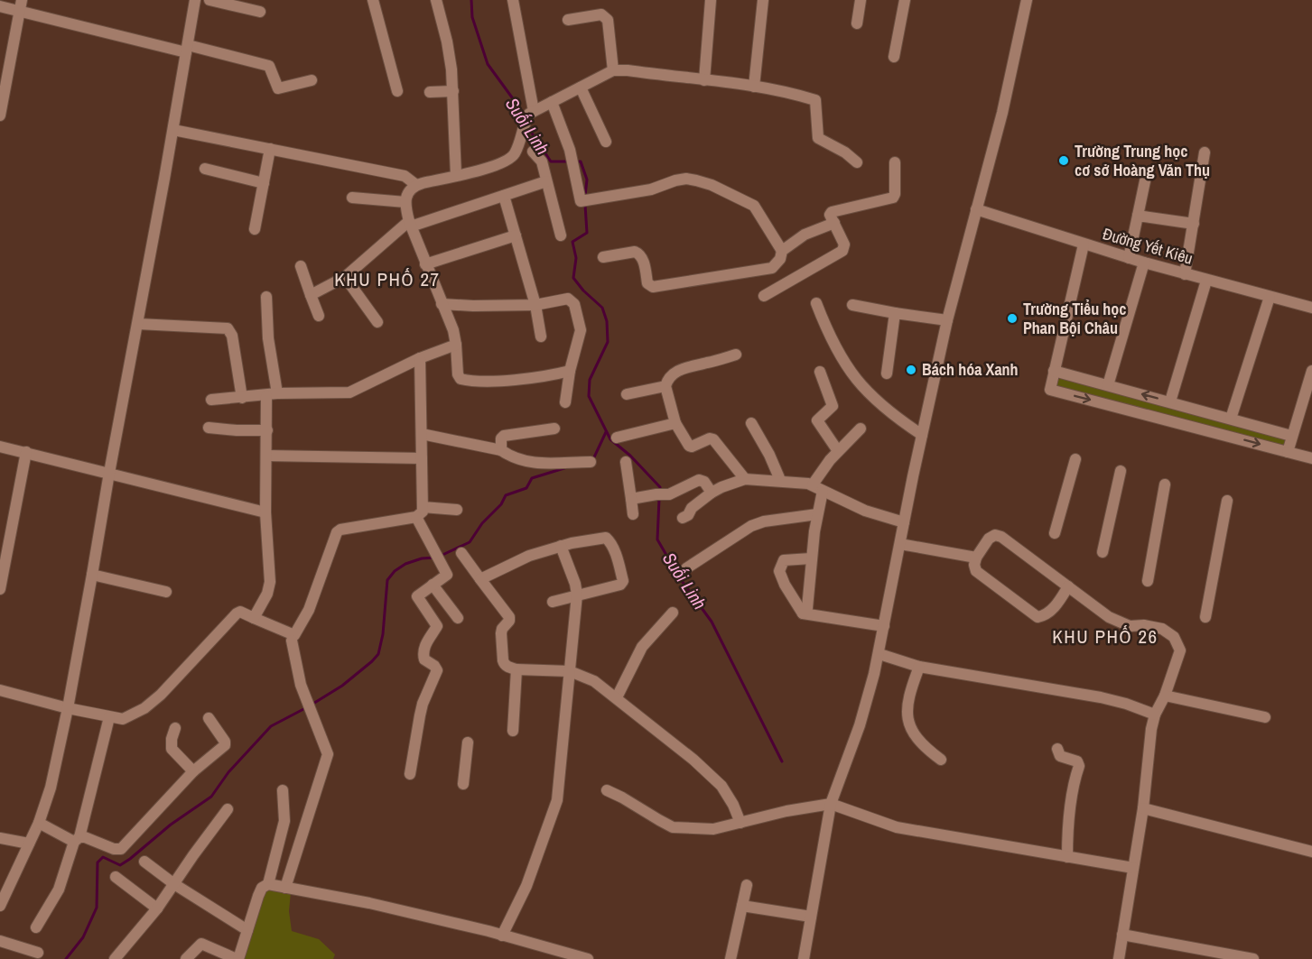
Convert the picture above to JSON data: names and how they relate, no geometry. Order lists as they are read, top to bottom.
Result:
{
  "streets": {
    "street": ["Đường Yết Kiêu"]
  },
  "districts": ["KHU PHỐ 27", "KHU PHỐ 26"],
  "water": ["Suối Linh"],
  "places": ["Trường Trung học cơ sở Hoàng Văn Thụ", "Trường Tiểu học Phan Bội Châu", "Bách hóa Xanh"]
}
